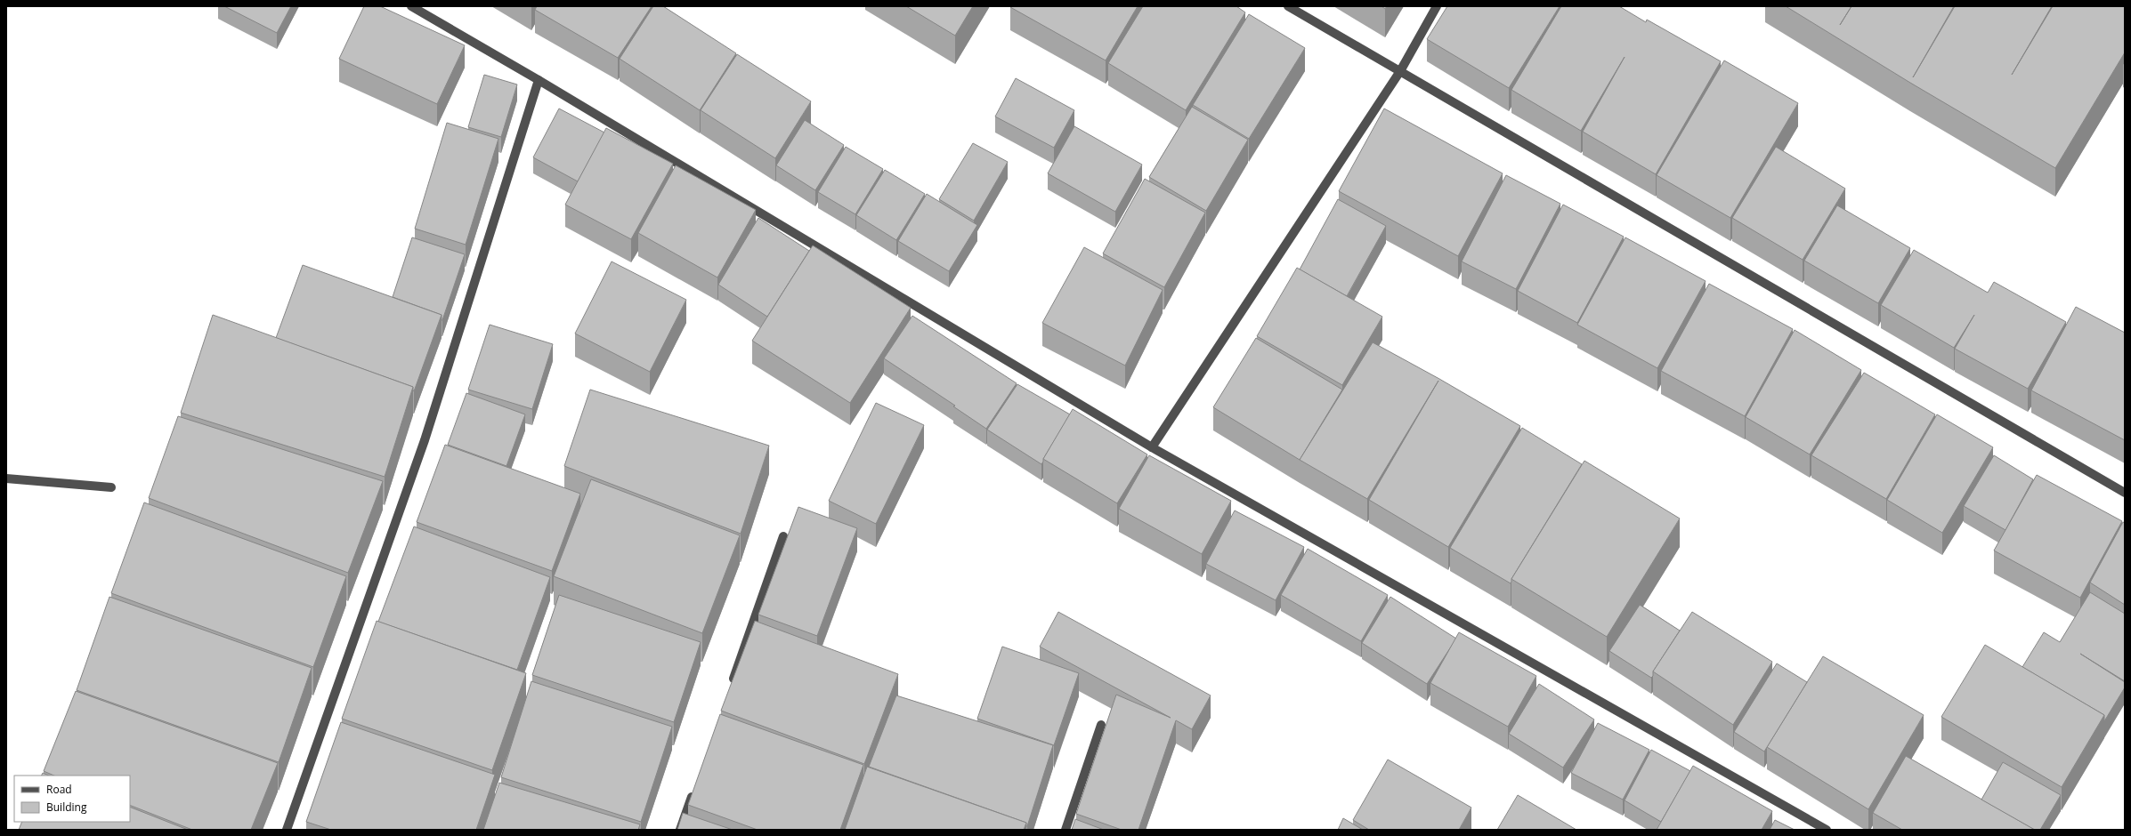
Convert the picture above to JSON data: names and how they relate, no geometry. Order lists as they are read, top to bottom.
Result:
{
  "legend": ["Road", "Building"]
}
